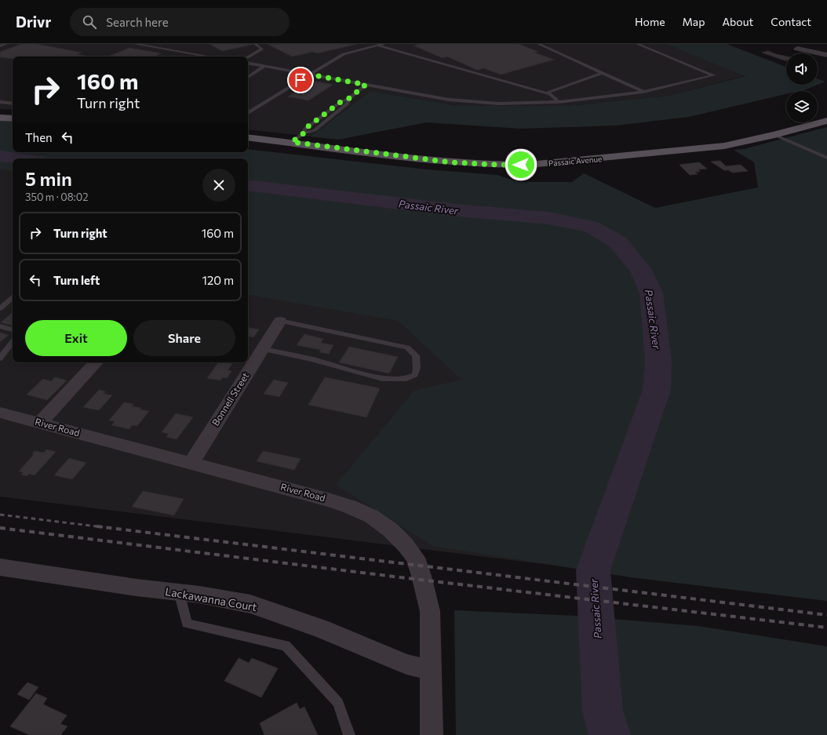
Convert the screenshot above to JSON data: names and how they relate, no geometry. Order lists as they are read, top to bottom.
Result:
{
  "streets": {
    "main road": ["Passaic Avenue"],
    "street": ["Bonnell Street", "River Road", "Lackawanna Court"]
  },
  "crossings": [
    ["Bonnell Street", "River Road"],
    ["River Road", "Lackawanna Court"]
  ],
  "water": ["Passaic River"],
  "page": {
    "header": "Drivr",
    "search": "Search here",
    "nav": [
      "Home",
      "Map",
      "About",
      "Contact"
    ],
    "turn": ["160 m", "Turn right"],
    "then": "Then",
    "heading": ["5 min", "350 m · 08:02"],
    "list": [
      {
        "name": "Turn right",
        "value": "160 m"
      },
      {
        "name": "Turn left",
        "value": "120 m"
      }
    ],
    "buttons": ["Exit", "Share"]
  }
}
